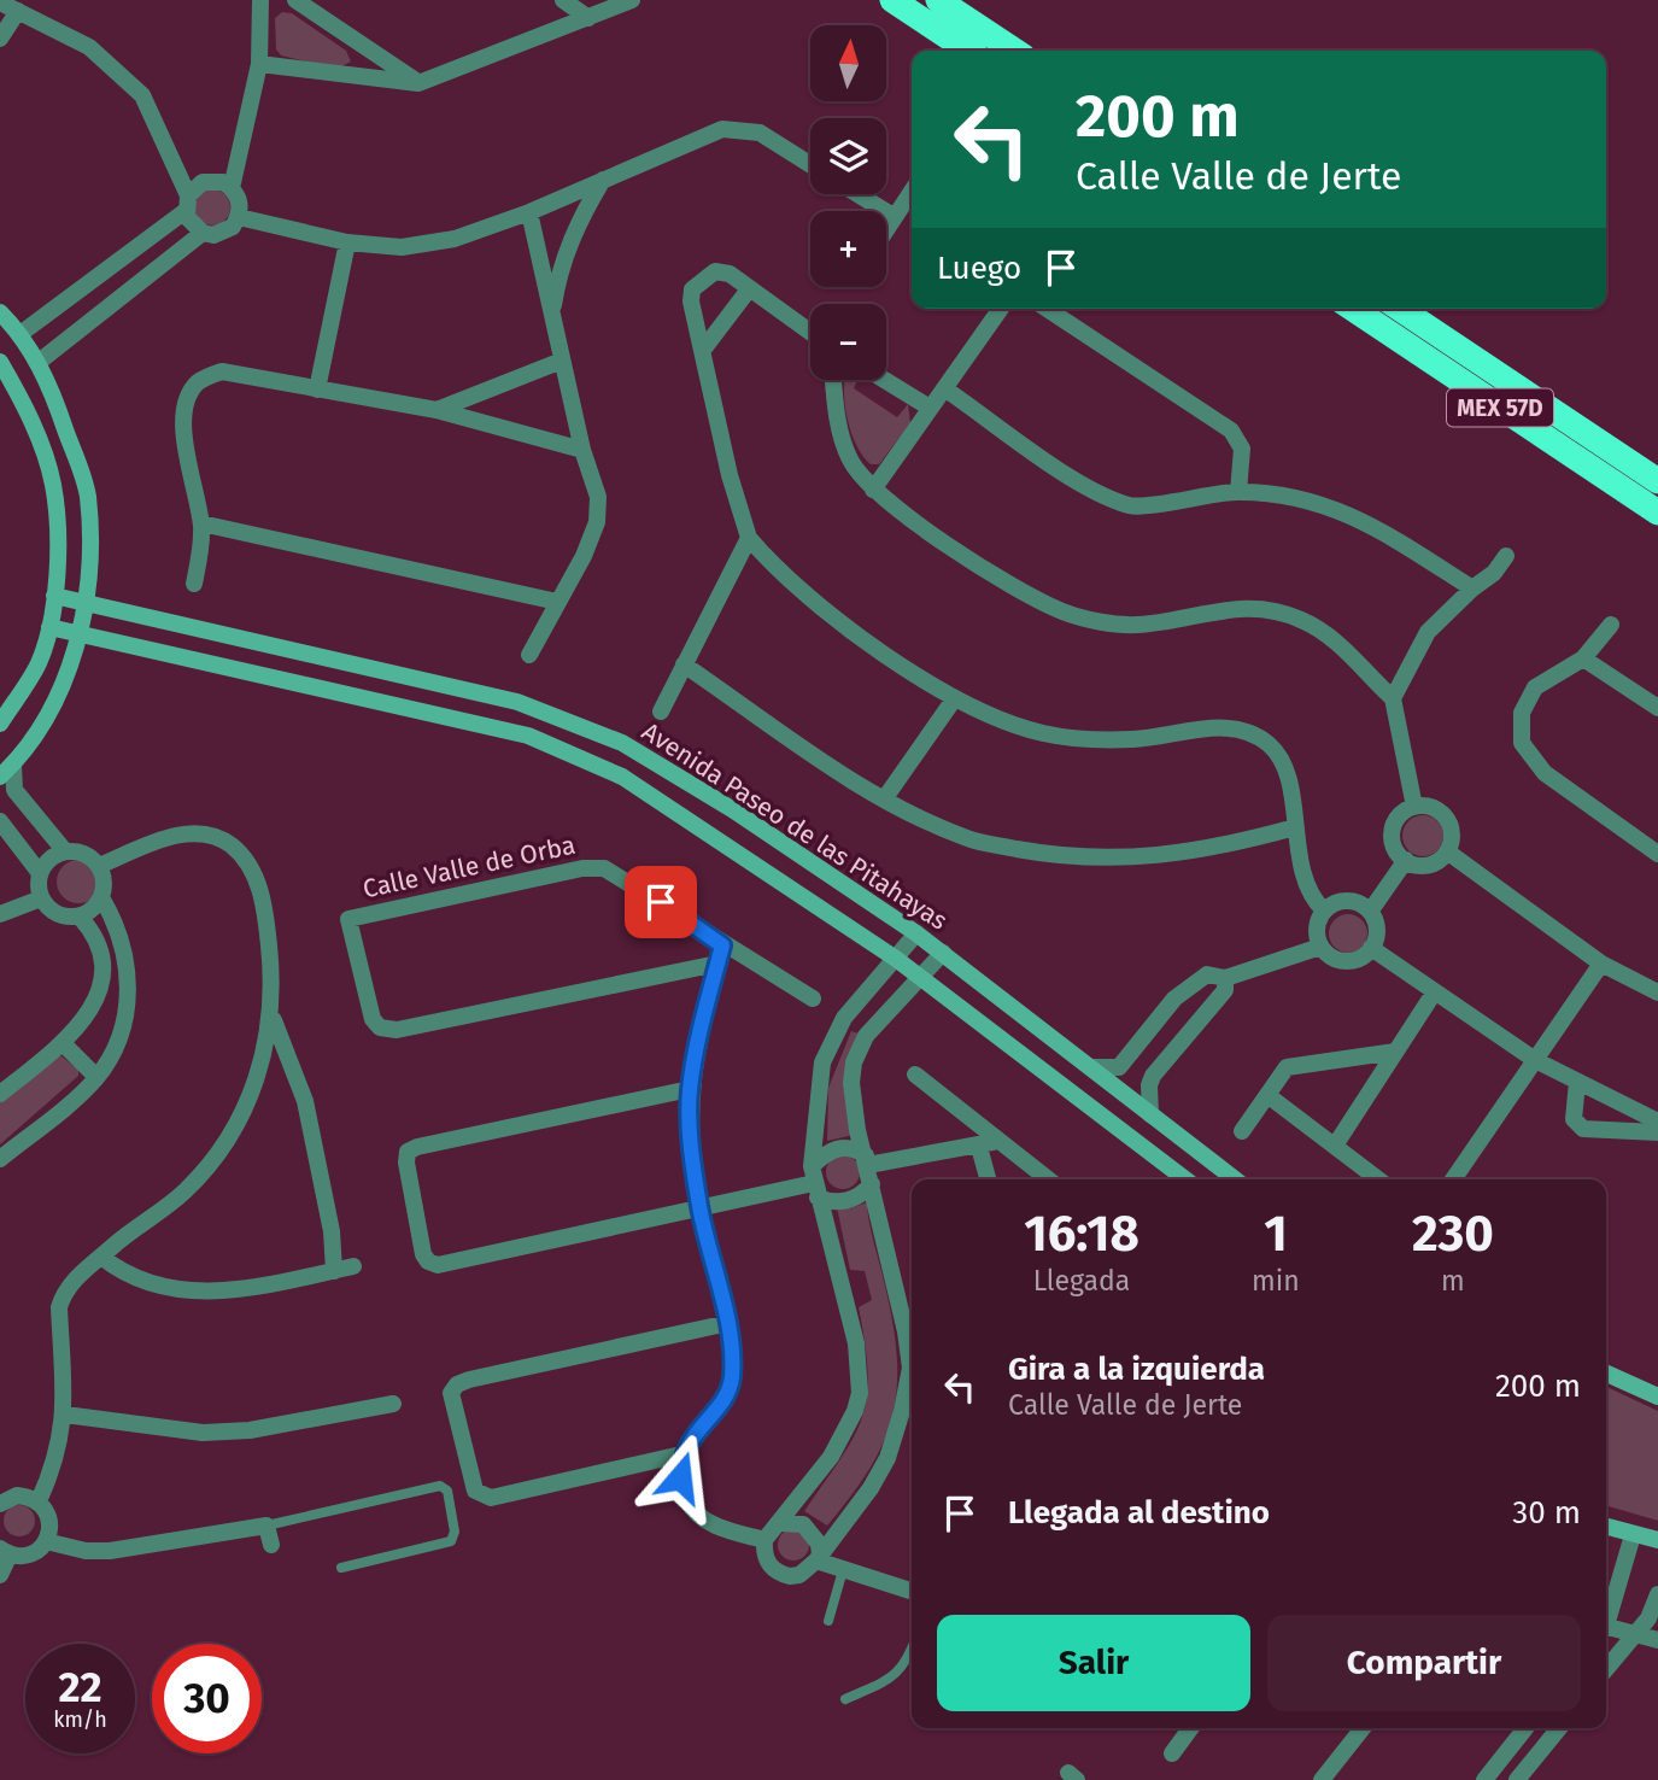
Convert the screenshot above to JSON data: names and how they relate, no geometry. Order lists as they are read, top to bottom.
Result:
{
  "streets": {
    "highway": ["MEX 57D"],
    "street": ["Avenida Paseo de las Pitahayas", "Calle Valle de Orba"]
  },
  "north": "top",
  "page": {
    "map_buttons": ["+", "−"],
    "turn": ["200 m", "Calle Valle de Jerte"],
    "then": "Luego",
    "eta": [
      "16:18",
      "Llegada",
      "1",
      "min",
      "230",
      "m"
    ],
    "list": [
      {
        "name": "Gira a la izquierda",
        "note": "Calle Valle de Jerte",
        "value": "200 m"
      },
      {
        "name": "Llegada al destino",
        "value": "30 m"
      }
    ],
    "buttons": ["Salir", "Compartir"],
    "speed": "22 km/h",
    "limit": "30"
  }
}
